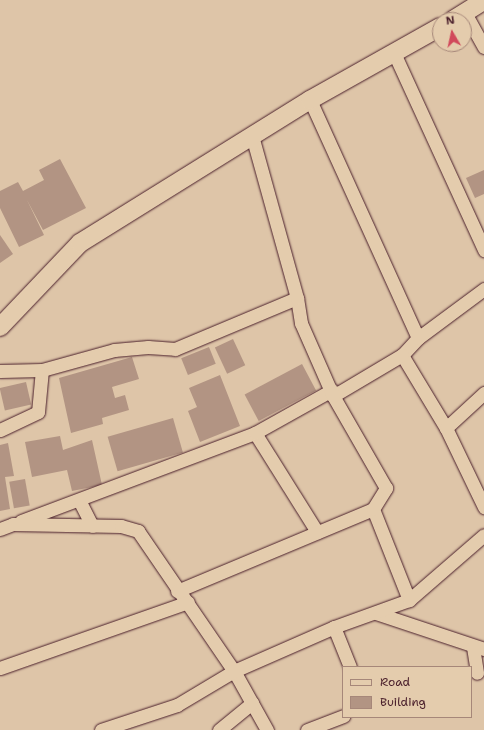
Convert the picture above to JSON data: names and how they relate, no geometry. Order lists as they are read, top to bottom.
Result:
{
  "legend": ["Road", "Building"],
  "north": "top"
}
